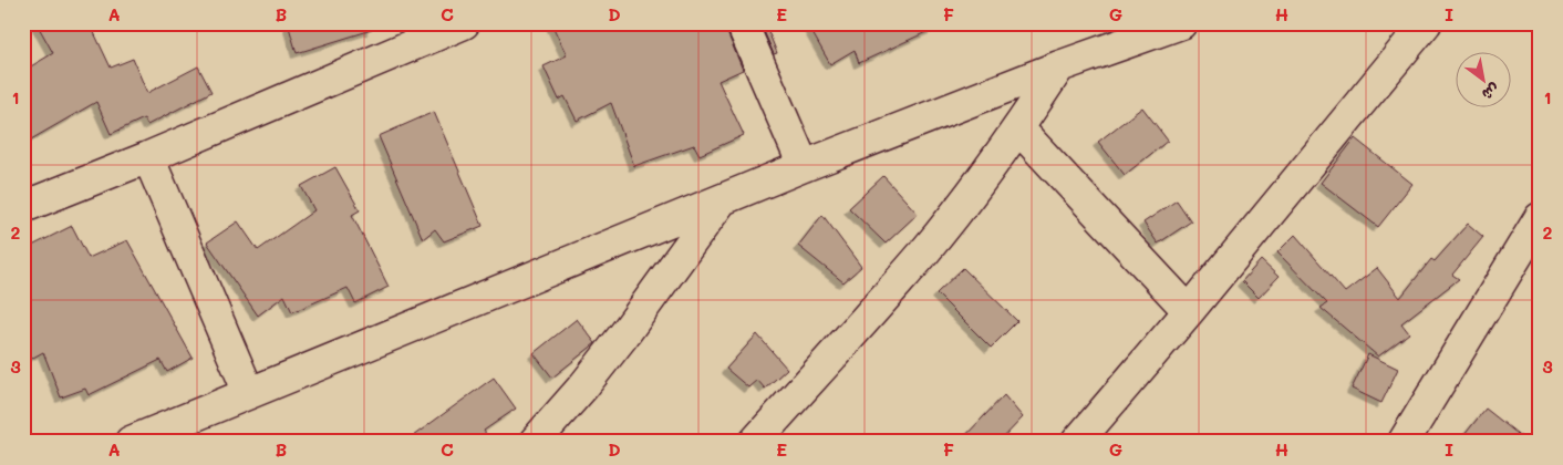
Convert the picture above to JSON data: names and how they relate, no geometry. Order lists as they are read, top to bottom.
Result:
{
  "north": "bottom right",
  "grid": {
    "columns": [
      "A",
      "B",
      "C",
      "D",
      "E",
      "F",
      "G",
      "H",
      "I"
    ],
    "rows": ["1", "2", "3"]
  }
}
